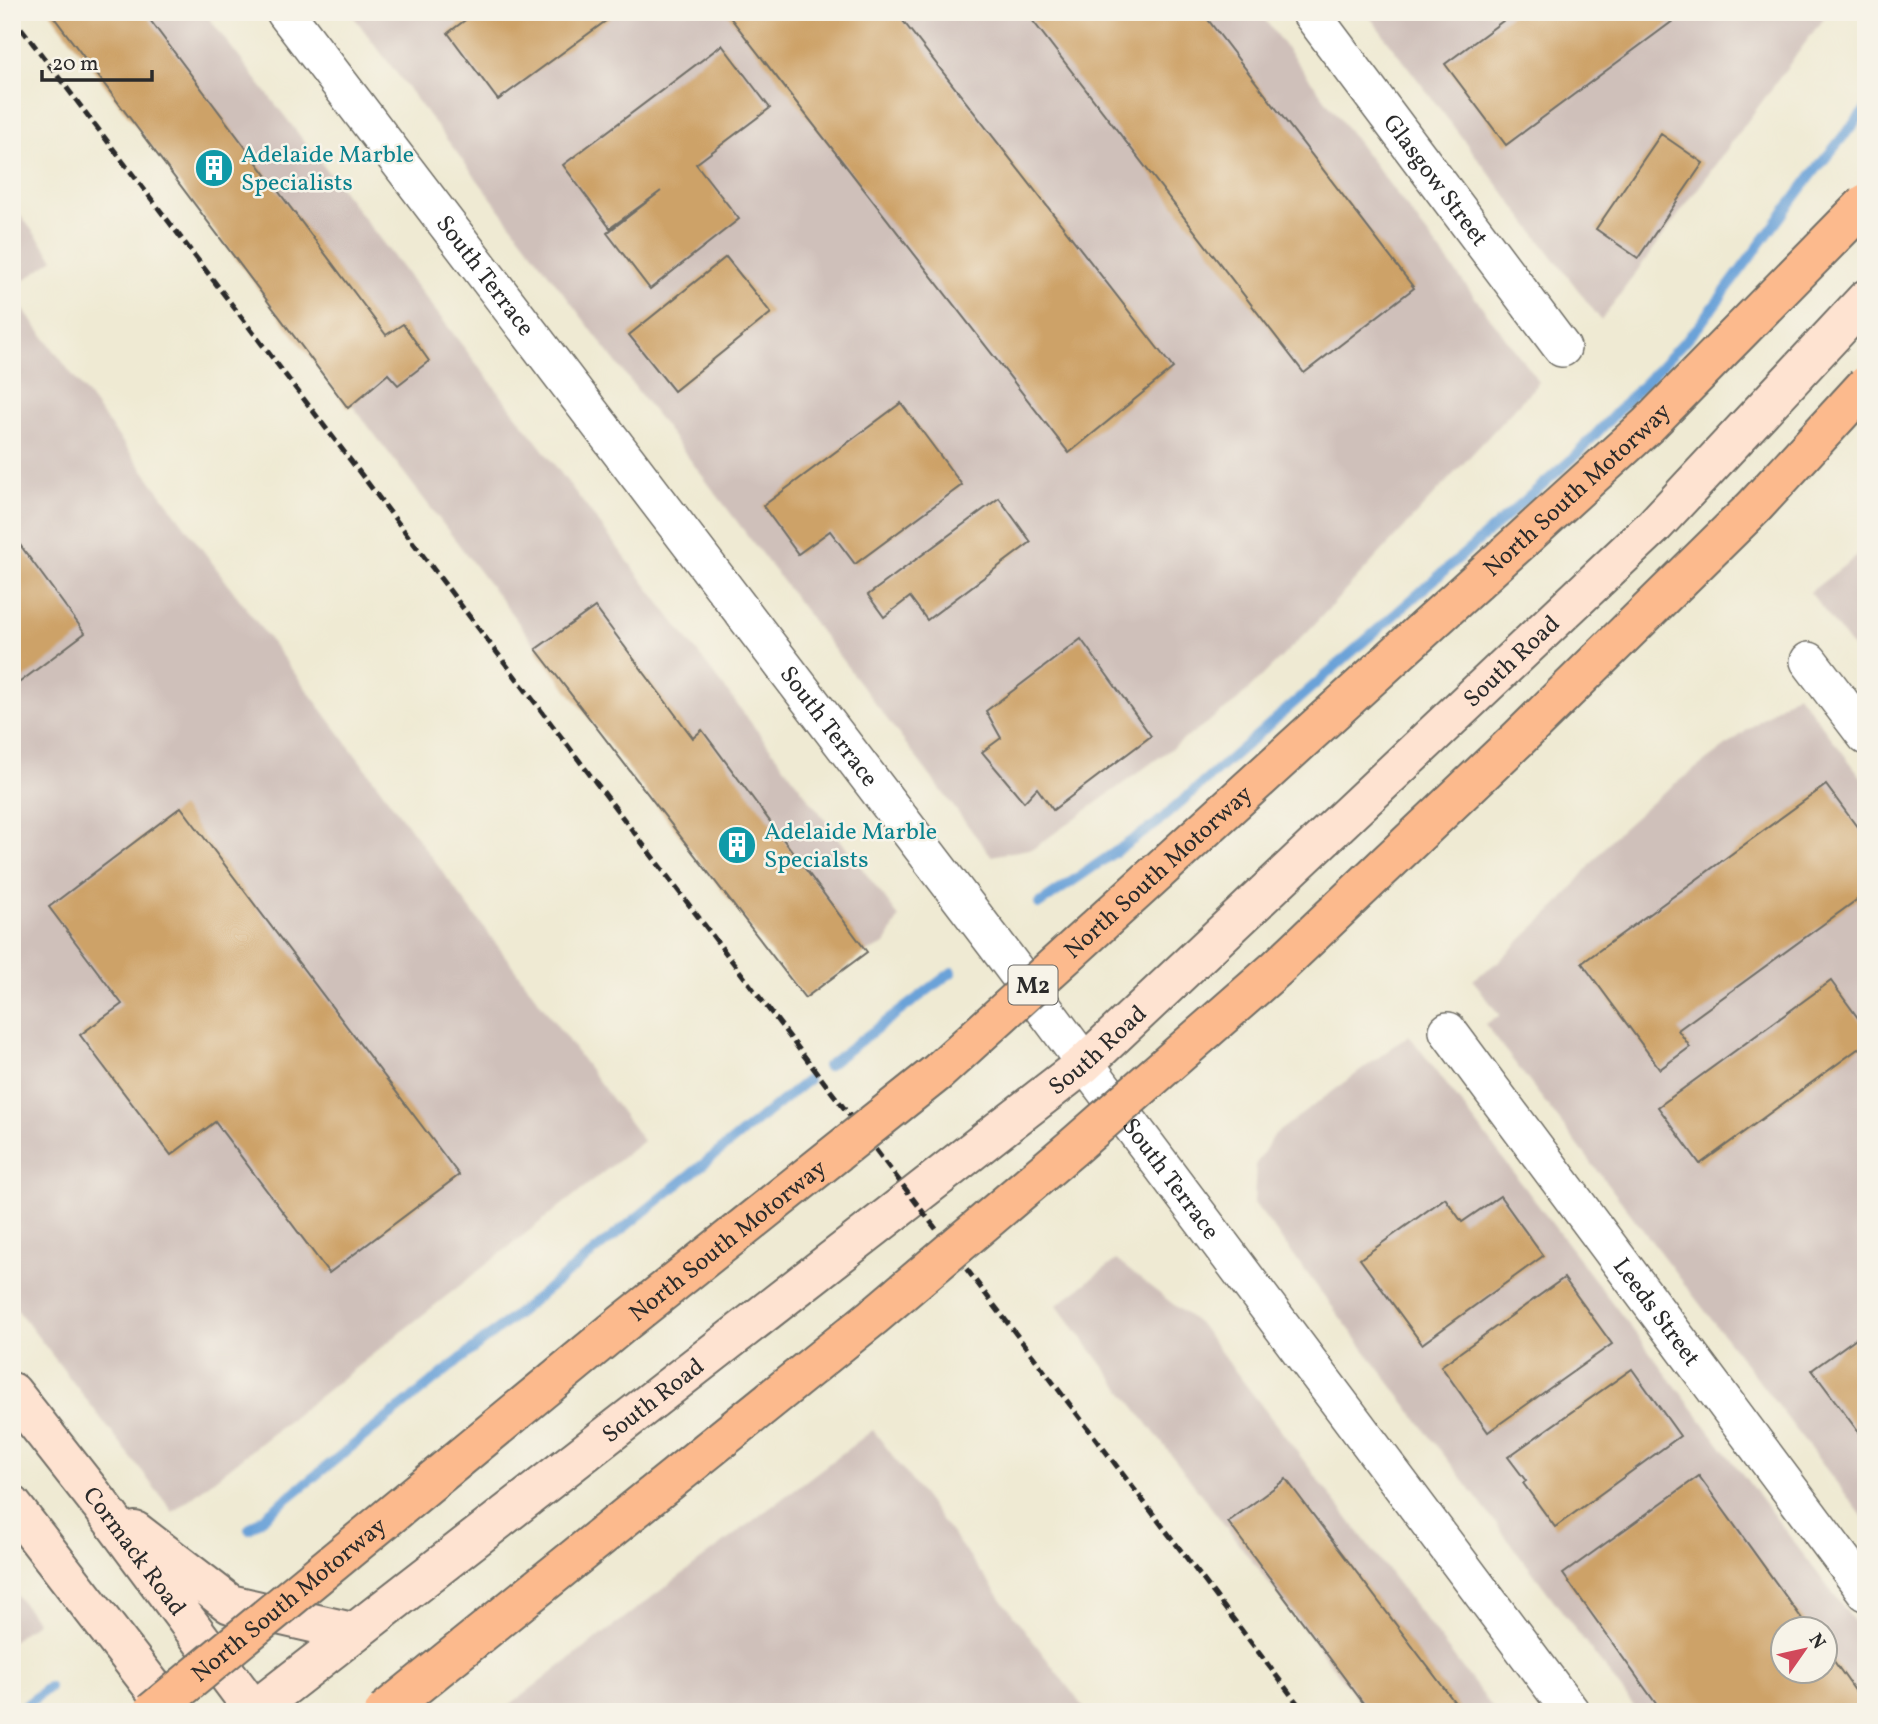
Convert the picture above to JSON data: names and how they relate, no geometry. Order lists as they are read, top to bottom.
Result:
{
  "streets": {
    "highway": ["North South Motorway", "M2"],
    "main road": ["South Road", "Cormack Road"],
    "street": ["Glasgow Street", "South Terrace", "Leeds Street"]
  },
  "crossings": [
    ["South Terrace", "South Road"],
    ["South Road", "Cormack Road"]
  ],
  "places": {
    "building": ["Adelaide Marble Specialists", "Adelaide Marble Specialsts"]
  },
  "scale_bar": "20 m",
  "north": "top right"
}
